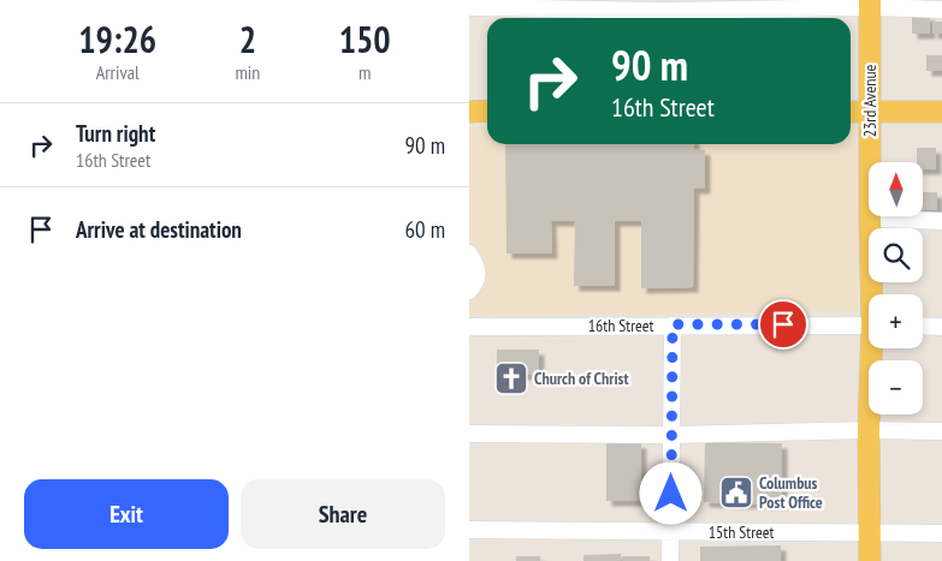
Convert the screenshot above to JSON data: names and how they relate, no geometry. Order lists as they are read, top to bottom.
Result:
{
  "streets": {
    "main road": ["23rd Avenue"],
    "street": ["16th Street", "15th Street"]
  },
  "crossings": [
    ["23rd Avenue", "15th Street"]
  ],
  "places": {
    "church": ["Church of Christ"],
    "public building": ["Columbus Post Office"]
  },
  "north": "top",
  "page": {
    "eta": [
      "19:26",
      "Arrival",
      "2",
      "min",
      "150",
      "m"
    ],
    "turn": ["90 m", "16th Street"],
    "list": [
      {
        "name": "Turn right",
        "note": "16th Street",
        "value": "90 m"
      },
      {
        "name": "Arrive at destination",
        "value": "60 m"
      }
    ],
    "map_buttons": ["+", "−"],
    "buttons": ["Exit", "Share"]
  }
}
